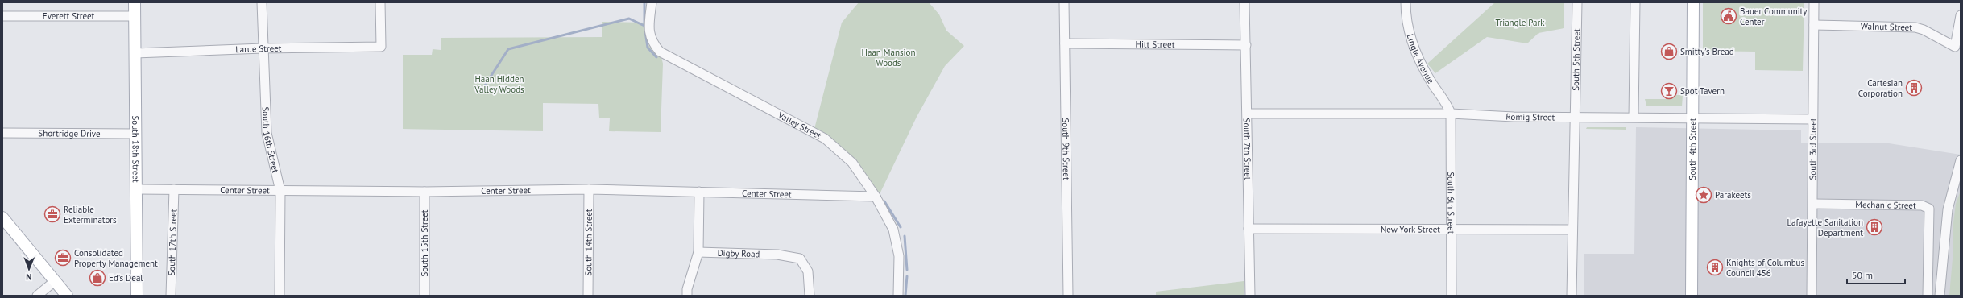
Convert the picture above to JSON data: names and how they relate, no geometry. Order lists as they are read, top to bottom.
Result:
{
  "streets": {
    "main road": ["South 18th Street", "South 4th Street"],
    "street": [
      "Everett Street",
      "Walnut Street",
      "Hitt Street",
      "Larue Street",
      "Lingle Avenue",
      "South 5th Street",
      "Romig Street",
      "Valley Street",
      "Shortridge Drive",
      "South 16th Street",
      "South 9th Street",
      "South 7th Street",
      "South 3rd Street",
      "Center Street",
      "South 6th Street",
      "Mechanic Street",
      "New York Street",
      "South 17th Street",
      "South 14th Street",
      "South 15th Street",
      "Digby Road"
    ]
  },
  "crossings": [
    ["Everett Street", "South 18th Street"],
    ["Walnut Street", "South 3rd Street"],
    ["Hitt Street", "South 9th Street"],
    ["Hitt Street", "South 7th Street"],
    ["Larue Street", "South 16th Street"],
    ["Larue Street", "South 18th Street"],
    ["Lingle Avenue", "Romig Street"],
    ["Lingle Avenue", "South 6th Street"],
    ["South 5th Street", "Romig Street"],
    ["South 5th Street", "New York Street"],
    ["Romig Street", "South 7th Street"],
    ["Romig Street", "South 4th Street"],
    ["Romig Street", "South 3rd Street"],
    ["Romig Street", "South 6th Street"],
    ["Valley Street", "Center Street"],
    ["Shortridge Drive", "South 18th Street"],
    ["South 16th Street", "Center Street"],
    ["South 18th Street", "Center Street"],
    ["South 7th Street", "New York Street"],
    ["South 3rd Street", "Mechanic Street"],
    ["Center Street", "South 17th Street"],
    ["Center Street", "South 14th Street"],
    ["Center Street", "South 15th Street"],
    ["South 6th Street", "New York Street"]
  ],
  "parks": ["Triangle Park", "Haan Mansion Woods", "Haan Hidden Valley Woods"],
  "places": {
    "public building": ["Bauer Community Center"],
    "shop": ["Smitty's Bread", "Ed's Deal"],
    "building": ["Cartesian Corporation", "Lafayette Sanitation Department", "Knights of Columbus Council 456"],
    "bar": ["Spot Tavern"],
    "place": ["Parakeets"],
    "office": ["Reliable Exterminators", "Consolidated Property Management"]
  },
  "scale_bar": "50 m",
  "north": "bottom"
}
